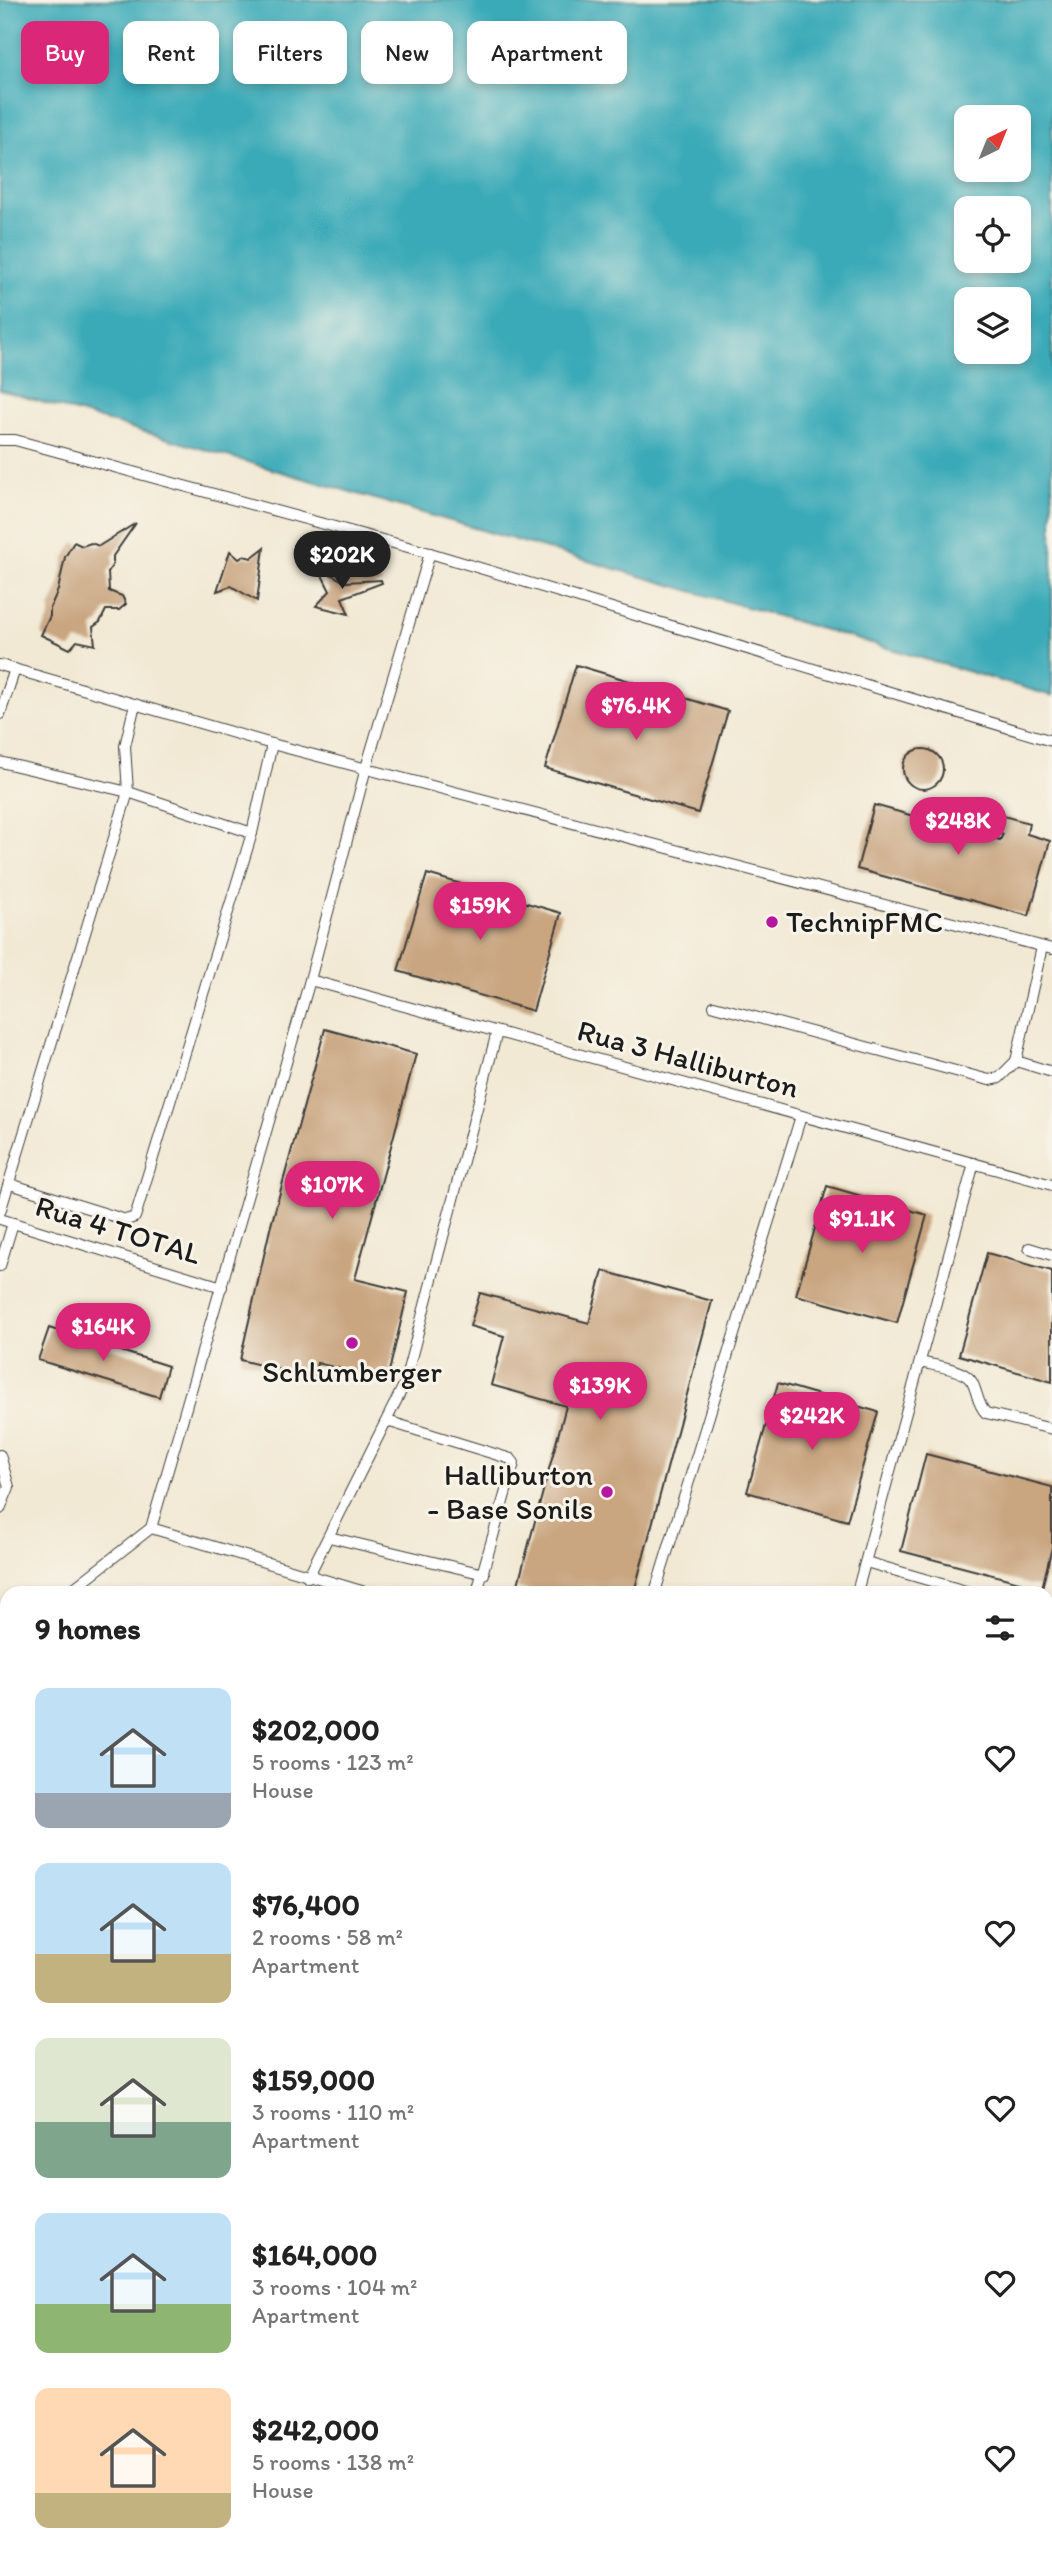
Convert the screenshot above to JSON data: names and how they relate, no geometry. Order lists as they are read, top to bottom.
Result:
{
  "streets": {
    "lane": ["Rua 3 Halliburton", "Rua 4 TOTAL"]
  },
  "places": ["TechnipFMC", "Schlumberger", "Halliburton - Base Sonils"],
  "north": "top right",
  "page": {
    "chip": [
      "Buy",
      "Rent",
      "Filters",
      "New",
      "Apartment"
    ],
    "price": [
      "$202K",
      "$76.4K",
      "$248K",
      "$159K",
      "$107K",
      "$91.1K",
      "$164K",
      "$139K",
      "$242K"
    ],
    "heading": "9 homes",
    "list": [
      {
        "name": "$202,000",
        "note": "5 rooms · 123 m² · House"
      },
      {
        "name": "$76,400",
        "note": "2 rooms · 58 m² · Apartment"
      },
      {
        "name": "$159,000",
        "note": "3 rooms · 110 m² · Apartment"
      },
      {
        "name": "$164,000",
        "note": "3 rooms · 104 m² · Apartment"
      },
      {
        "name": "$242,000",
        "note": "5 rooms · 138 m² · House"
      }
    ]
  }
}
